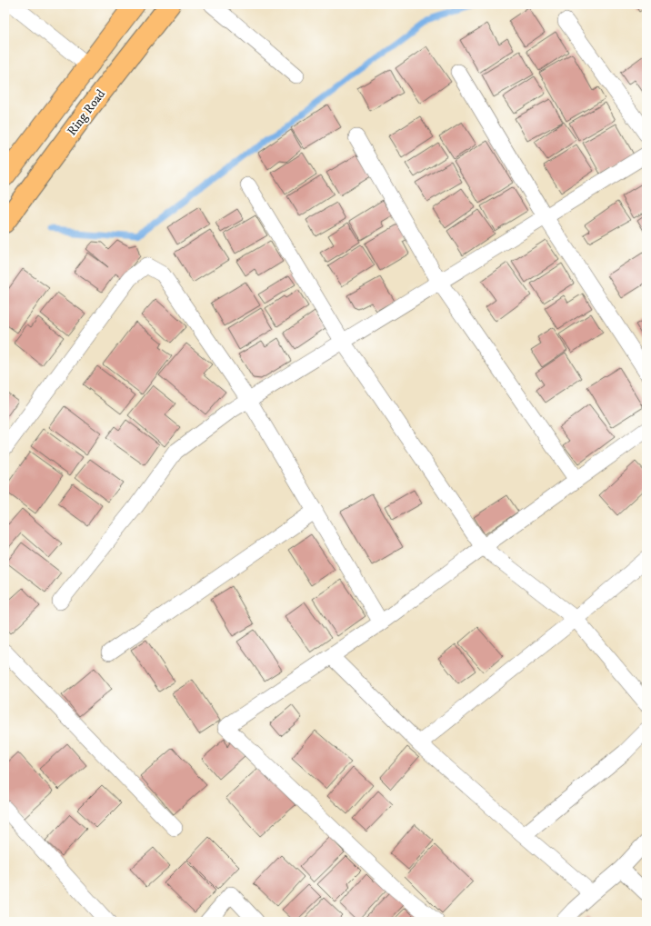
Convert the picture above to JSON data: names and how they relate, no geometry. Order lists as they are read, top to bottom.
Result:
{
  "streets": {
    "highway": ["Ring Road"]
  }
}
